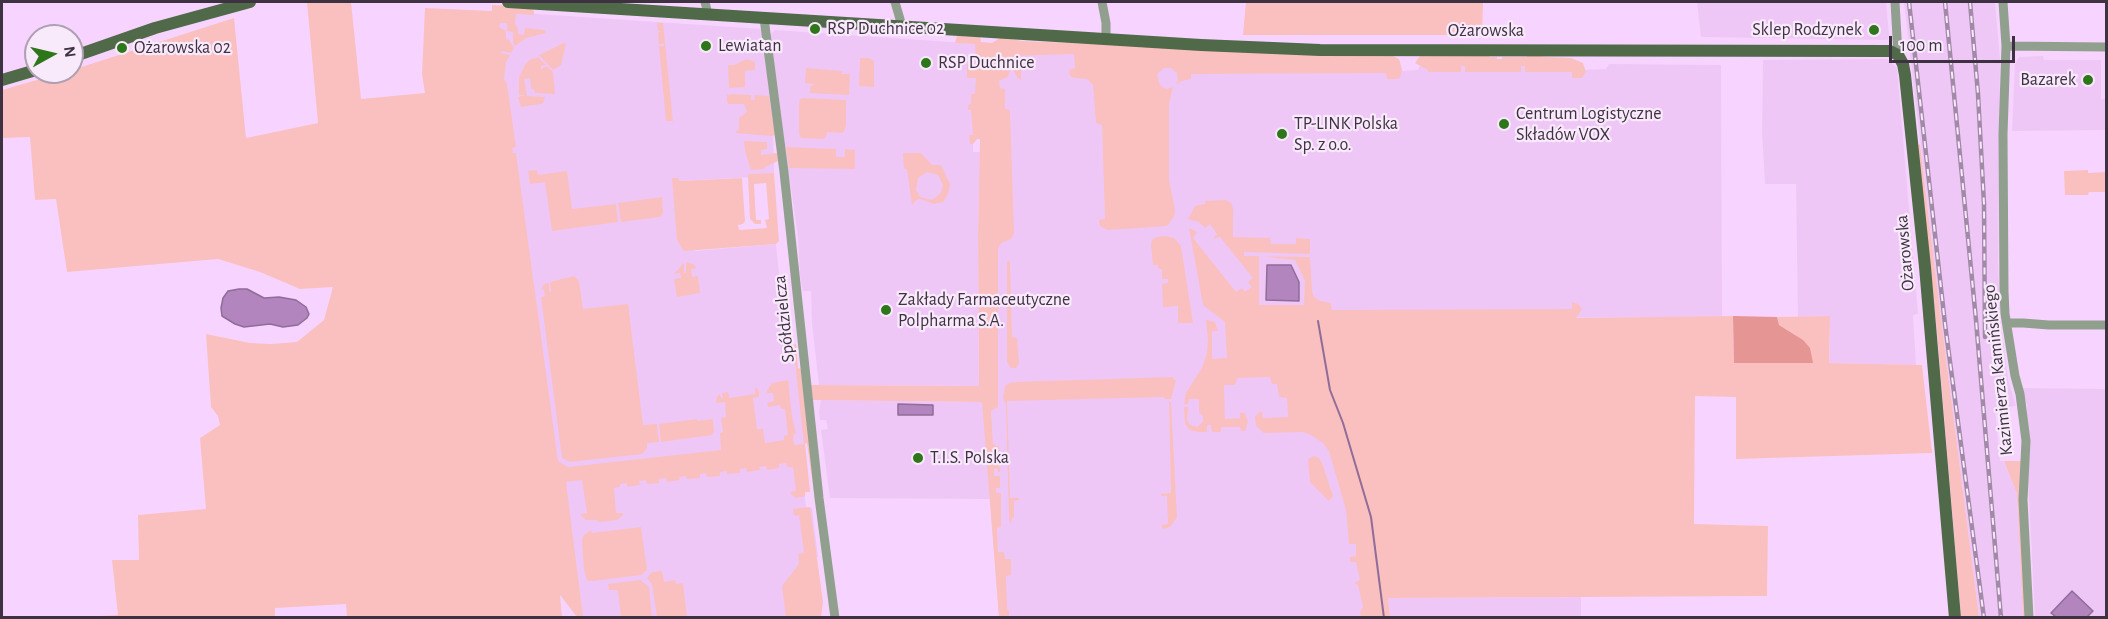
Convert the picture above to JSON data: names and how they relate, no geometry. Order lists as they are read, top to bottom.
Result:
{
  "streets": {
    "main road": ["Ożarowska"],
    "street": ["Spółdzielcza", "Kazimierza Kamińskiego"]
  },
  "crossings": [
    ["Ożarowska", "Spółdzielcza"]
  ],
  "places": [
    "RSP Duchnice 02",
    "Sklep Rodzynek",
    "Lewiatan",
    "Ożarowska 02",
    "RSP Duchnice",
    "Bazarek",
    "Centrum Logistyczne Składów VOX",
    "TP-LINK Polska Sp. z o.o.",
    "Zakłady Farmaceutyczne Polpharma S.A.",
    "T.I.S. Polska"
  ],
  "scale_bar": "100 m",
  "north": "right"
}
